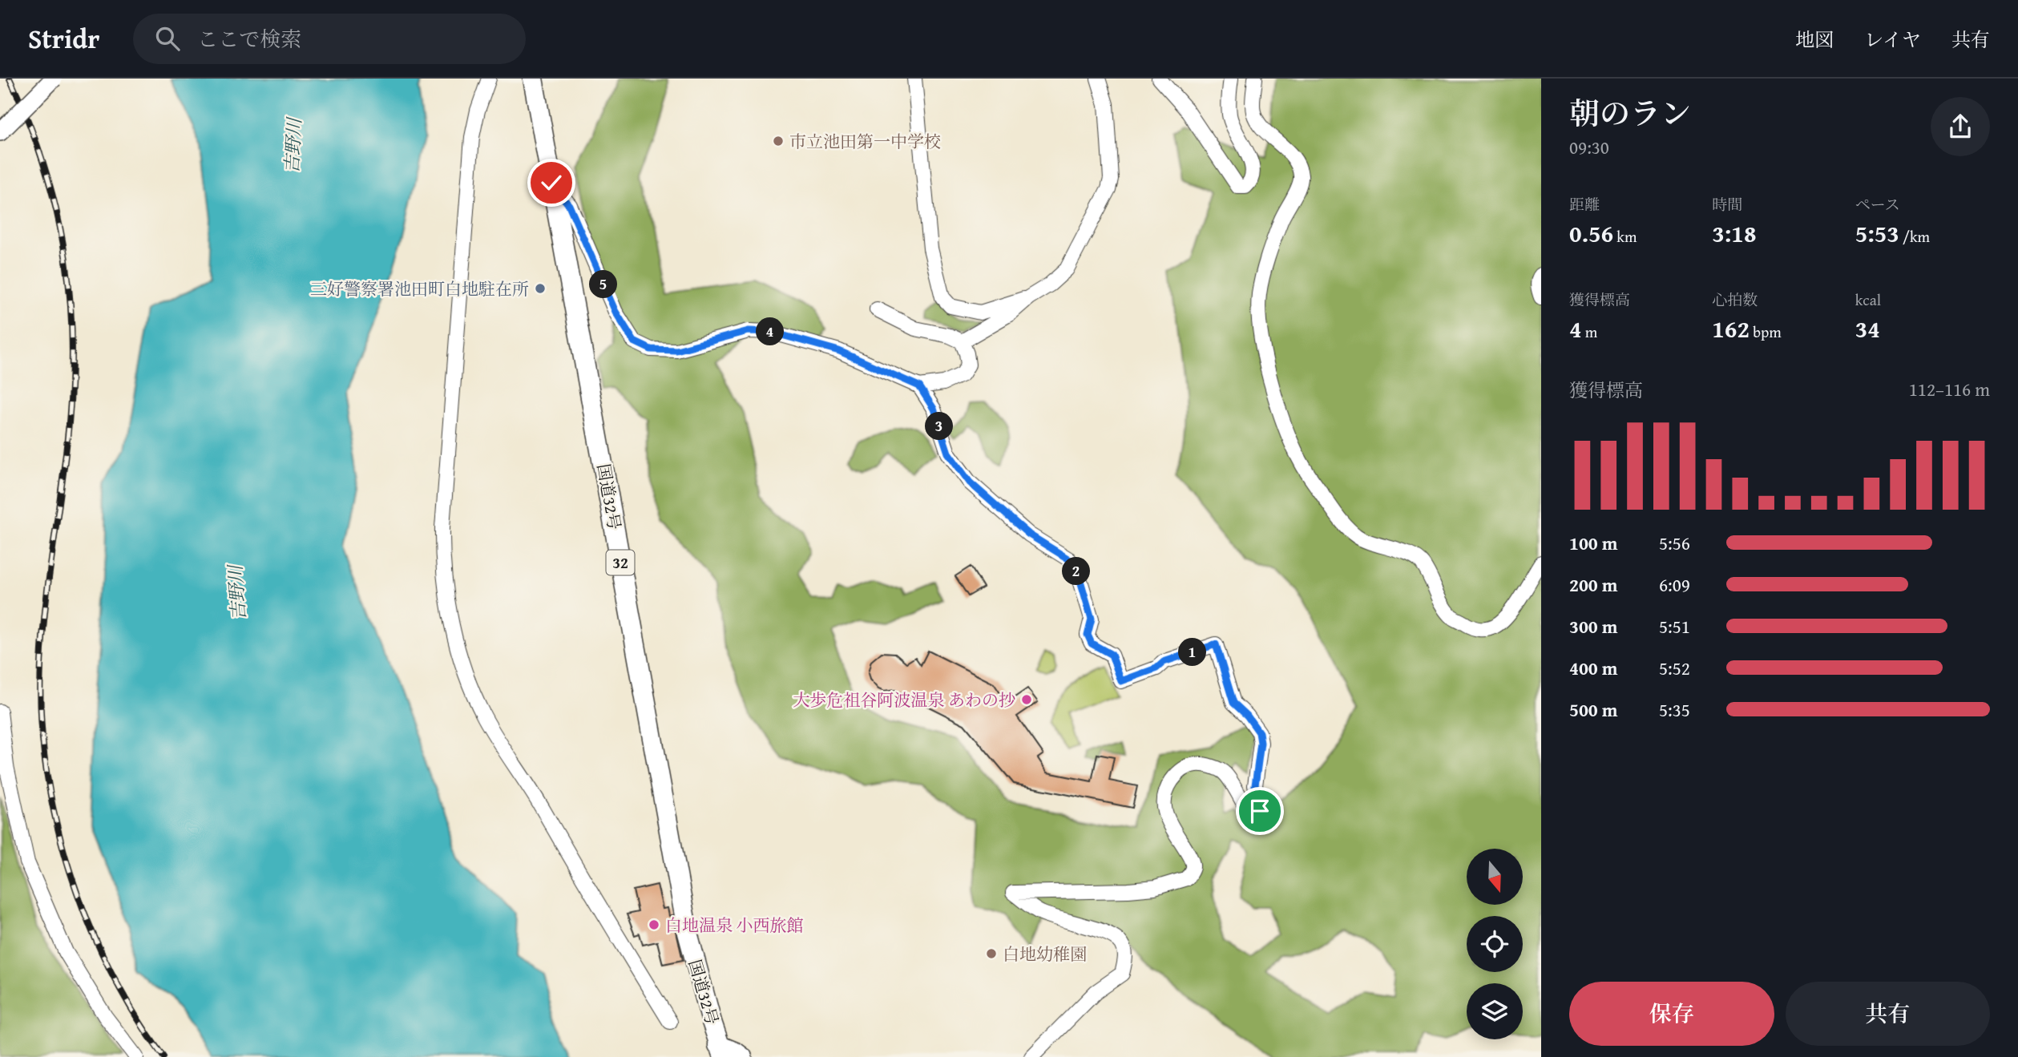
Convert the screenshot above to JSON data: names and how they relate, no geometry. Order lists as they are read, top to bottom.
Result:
{
  "streets": {
    "highway": ["国道32号", "32"]
  },
  "water": ["吉野川"],
  "places": [
    "市立池田第一中学校",
    "三好警察署池田町白地駐在所",
    "大歩危祖谷阿波温泉 あわの抄",
    "白地温泉 小西旅館",
    "白地幼稚園"
  ],
  "north": "bottom",
  "page": {
    "header": "Stridr",
    "search": "ここで検索",
    "nav": ["地図", "レイヤ", "共有"],
    "heading": ["朝のラン", "09:30"],
    "stats": [
      ["距離", "0.56 km"],
      ["時間", "3:18"],
      ["ペース", "5:53 /km"],
      ["獲得標高", "4 m"],
      ["心拍数", "162 bpm"],
      ["kcal", "34"]
    ],
    "pins": [
      "5",
      "4",
      "3",
      "2",
      "1"
    ],
    "chart": ["獲得標高", "112–116 m"],
    "list": [
      {
        "name": "100 m",
        "note": "5:56"
      },
      {
        "name": "200 m",
        "note": "6:09"
      },
      {
        "name": "300 m",
        "note": "5:51"
      },
      {
        "name": "400 m",
        "note": "5:52"
      },
      {
        "name": "500 m",
        "note": "5:35"
      }
    ],
    "buttons": ["保存", "共有"]
  }
}
